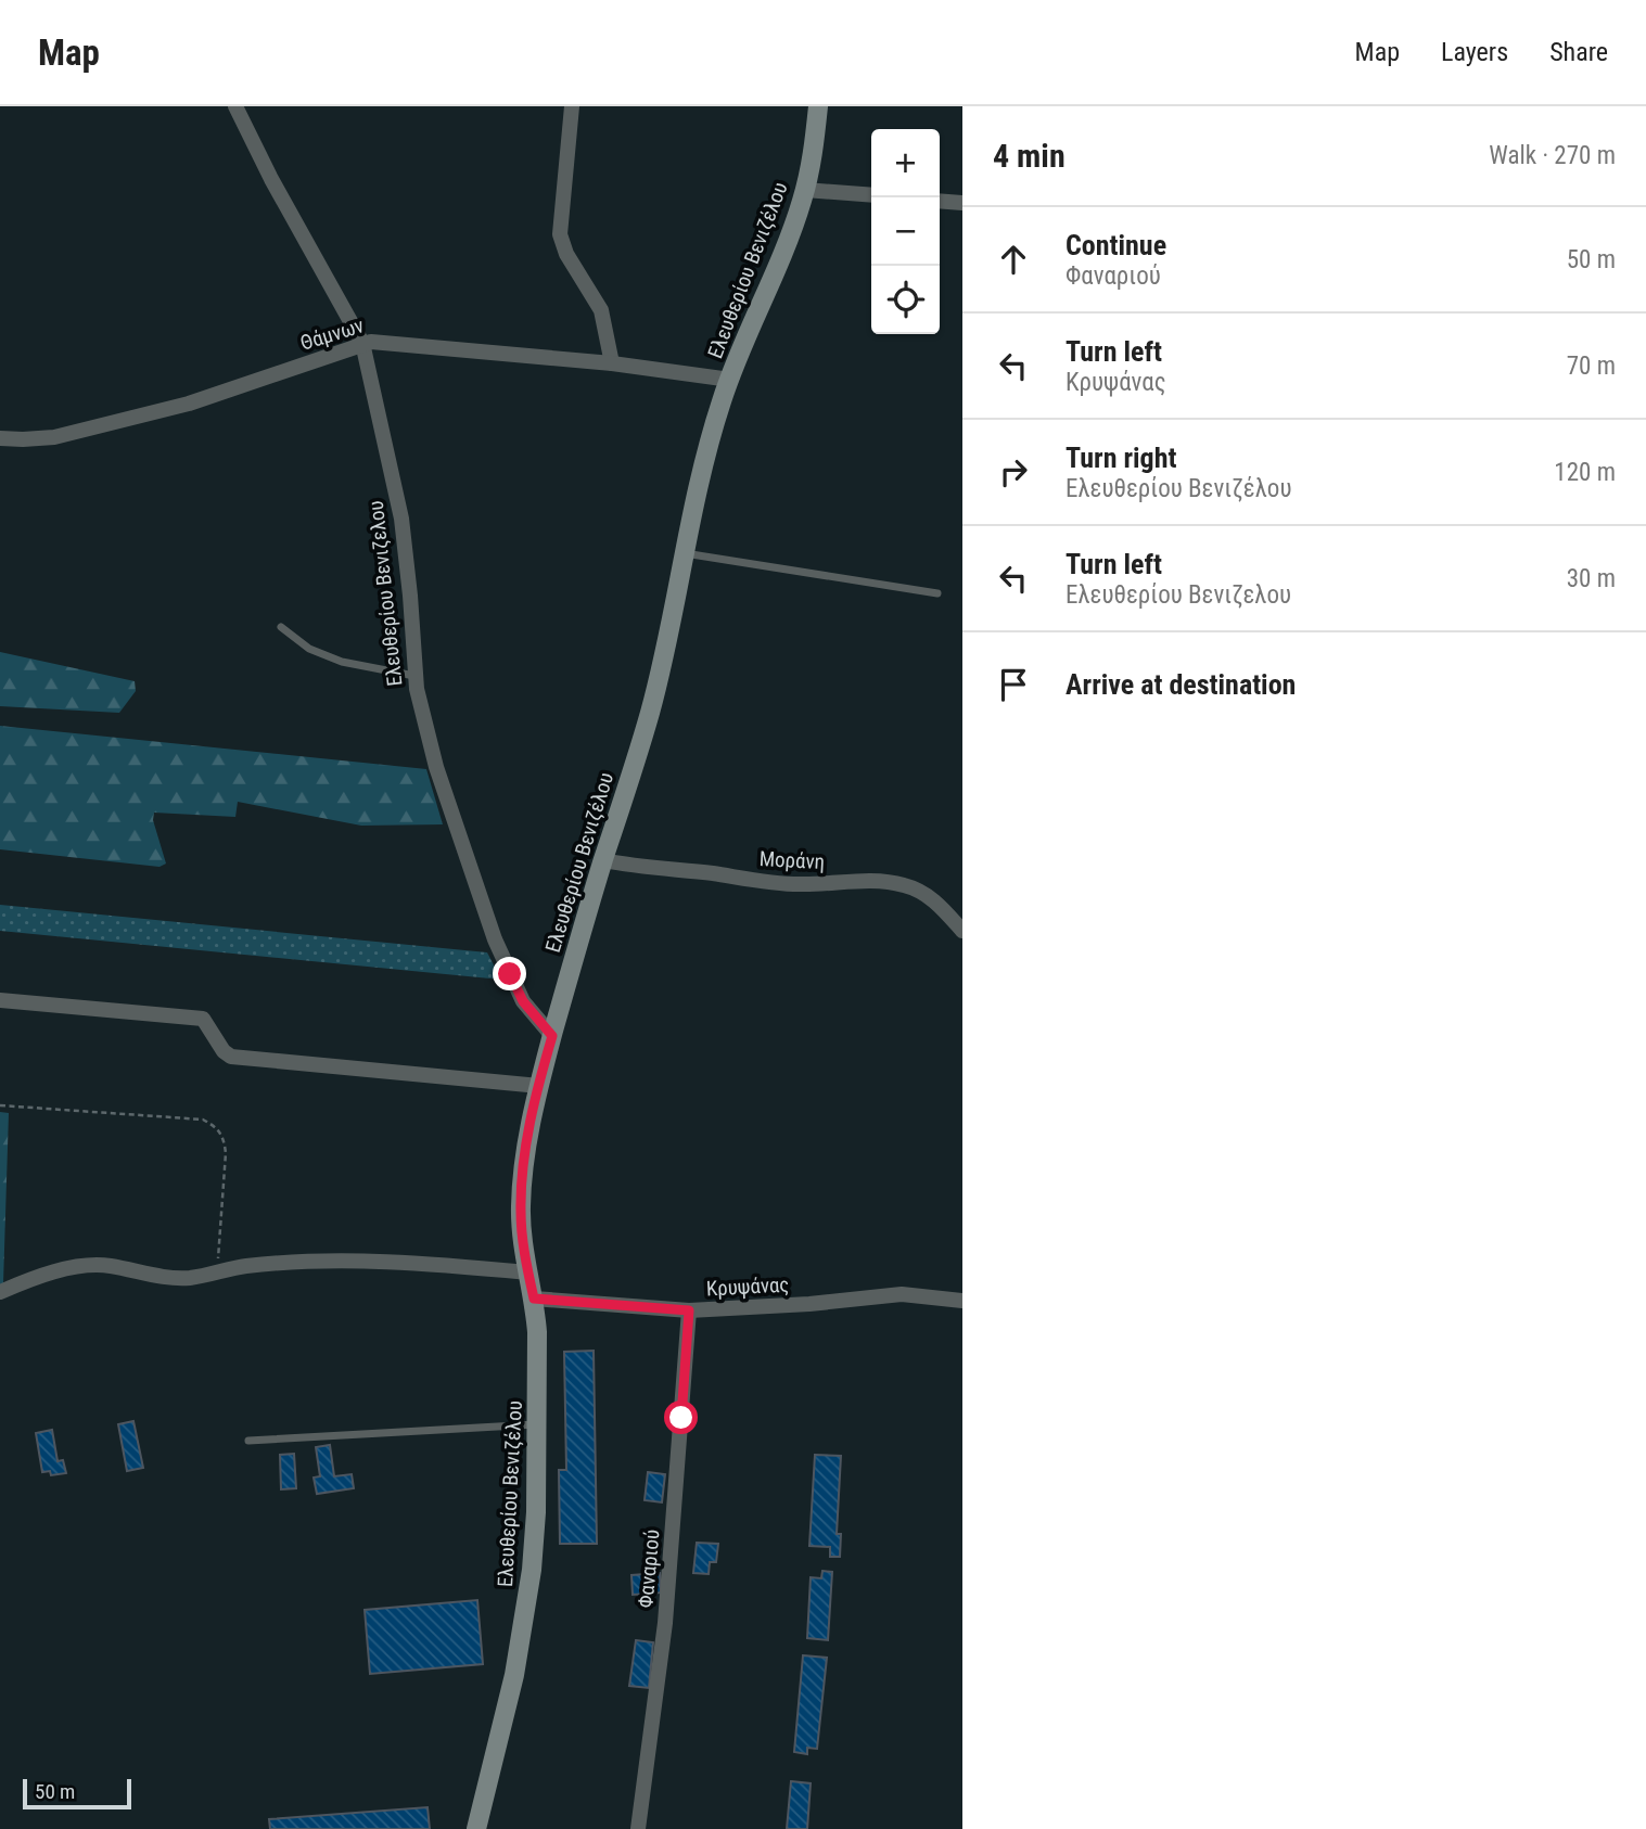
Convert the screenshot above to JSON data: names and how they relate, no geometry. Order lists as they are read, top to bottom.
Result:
{
  "streets": {
    "main road": ["Ελευθερίου Βενιζέλου"],
    "street": [
      "Θάμνων",
      "Ελευθερίου Βενιζελου",
      "Μοράνη",
      "Κρυψάνας",
      "Φαναριού"
    ]
  },
  "crossings": [
    ["Ελευθερίου Βενιζέλου", "Θάμνων"],
    ["Ελευθερίου Βενιζέλου", "Ελευθερίου Βενιζελου"],
    ["Ελευθερίου Βενιζέλου", "Μοράνη"],
    ["Ελευθερίου Βενιζέλου", "Κρυψάνας"],
    ["Θάμνων", "Ελευθερίου Βενιζελου"],
    ["Κρυψάνας", "Φαναριού"]
  ],
  "scale_bar": "50 m",
  "page": {
    "header": "Map",
    "nav": ["Map", "Layers", "Share"],
    "heading": ["4 min", "Walk · 270 m"],
    "map_buttons": ["+", "−"],
    "list": [
      ["Continue", "Φαναριού", "50 m"],
      ["Turn left", "Κρυψάνας", "70 m"],
      ["Turn right", "Ελευθερίου Βενιζέλου", "120 m"],
      ["Turn left", "Ελευθερίου Βενιζελου", "30 m"],
      "Arrive at destination"
    ],
    "scale": "50 m"
  }
}
